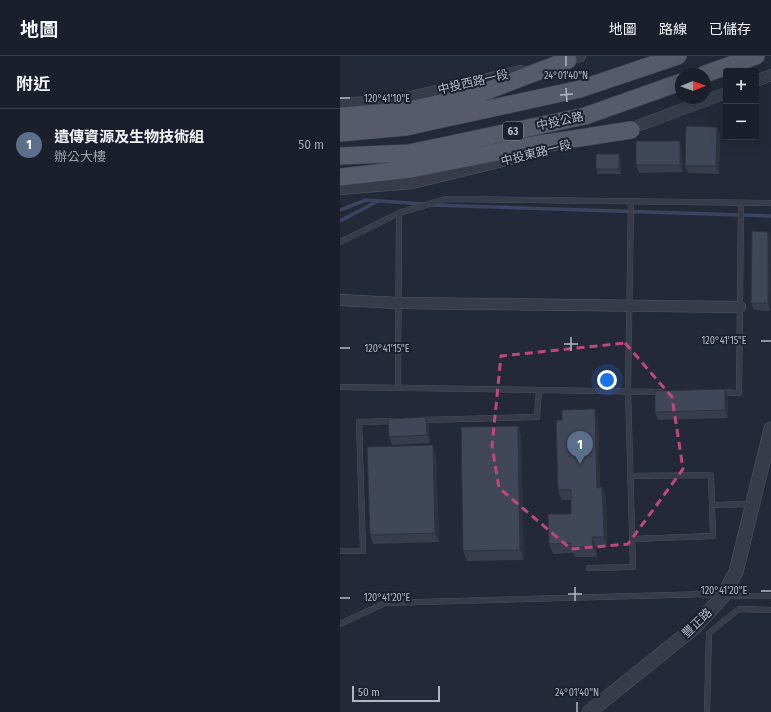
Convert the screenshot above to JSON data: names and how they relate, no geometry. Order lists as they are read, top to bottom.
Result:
{
  "streets": {
    "main road": ["中投公路", "63"],
    "street": ["中投西路一段", "中投東路一段", "豐正路"]
  },
  "scale_bar": "50 m",
  "north": "right",
  "page": {
    "header": "地圖",
    "nav": ["地圖", "路線", "已儲存"],
    "heading": "附近",
    "map_buttons": ["+", "−"],
    "list": [
      {
        "mark": "1",
        "name": "遺傳資源及生物技術組",
        "note": "辦公大樓",
        "value": "50 m"
      }
    ],
    "pins": "1",
    "scale": "50 m"
  },
  "coordinates": [
    "24°01'40\"N",
    "120°41'10\"E",
    "120°41'15\"E",
    "120°41'20\"E"
  ]
}
